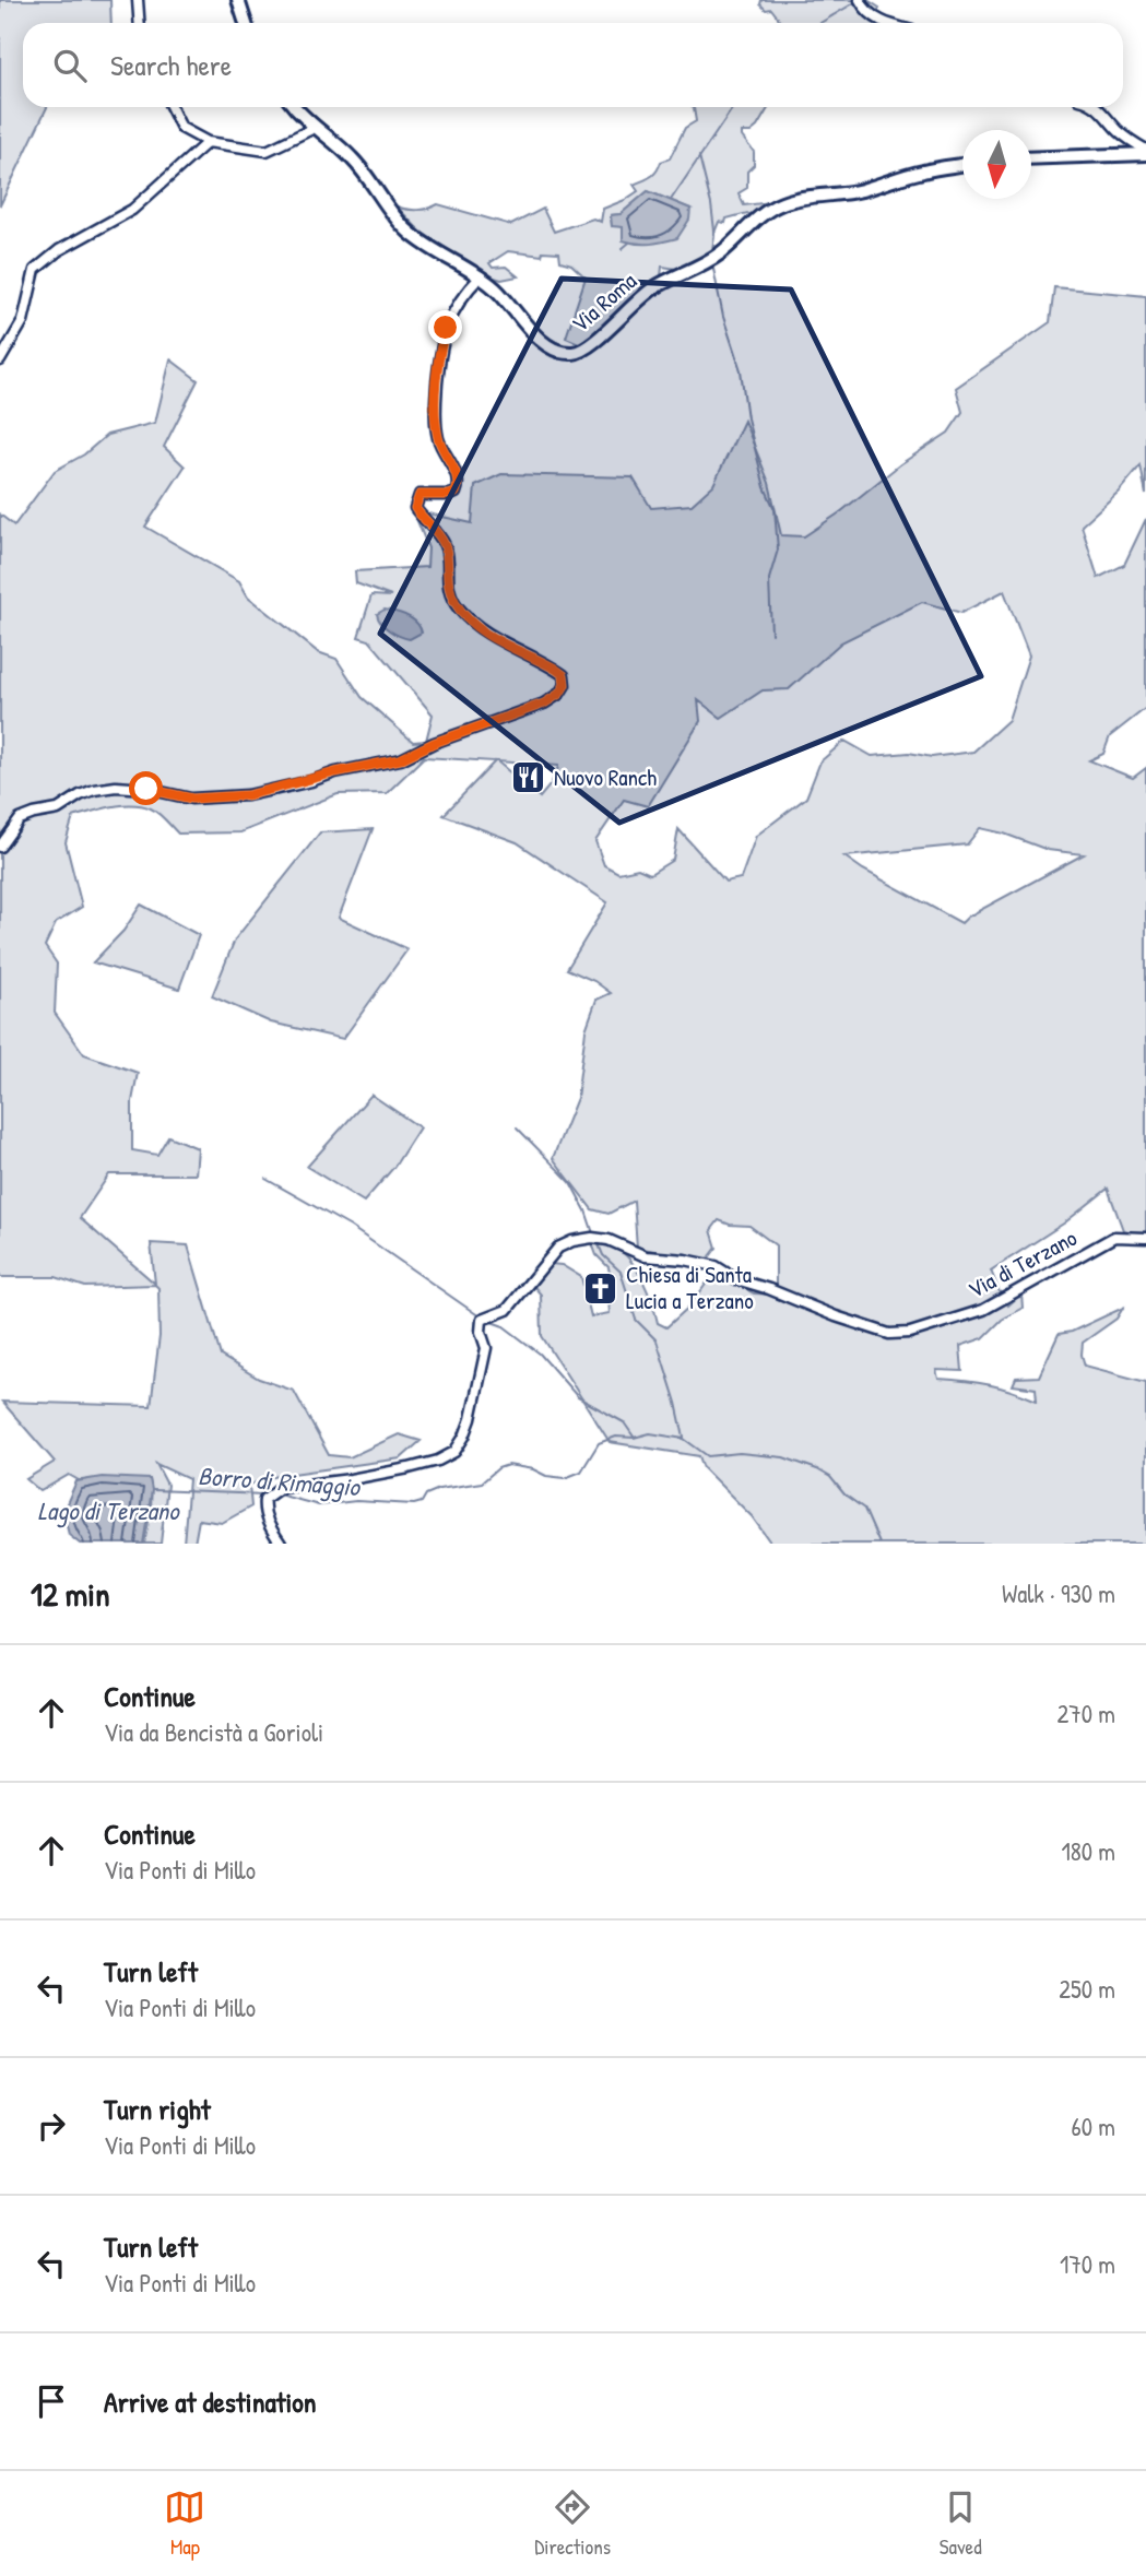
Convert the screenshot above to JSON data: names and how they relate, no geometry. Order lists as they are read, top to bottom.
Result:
{
  "streets": {
    "main road": ["Via Roma"],
    "street": ["Via di Terzano"]
  },
  "water": ["Borro di Rimaggio", "Lago di Terzano"],
  "places": {
    "restaurant": ["Nuovo Ranch"],
    "church": ["Chiesa di Santa Lucia a Terzano"]
  },
  "north": "bottom",
  "page": {
    "search": "Search here",
    "heading": ["12 min", "Walk · 930 m"],
    "list": [
      ["Continue", "Via da Bencistà a Gorioli", "270 m"],
      ["Continue", "Via Ponti di Millo", "180 m"],
      ["Turn left", "Via Ponti di Millo", "250 m"],
      ["Turn right", "Via Ponti di Millo", "60 m"],
      ["Turn left", "Via Ponti di Millo", "170 m"],
      "Arrive at destination"
    ],
    "nav": ["Map", "Directions", "Saved"]
  }
}
